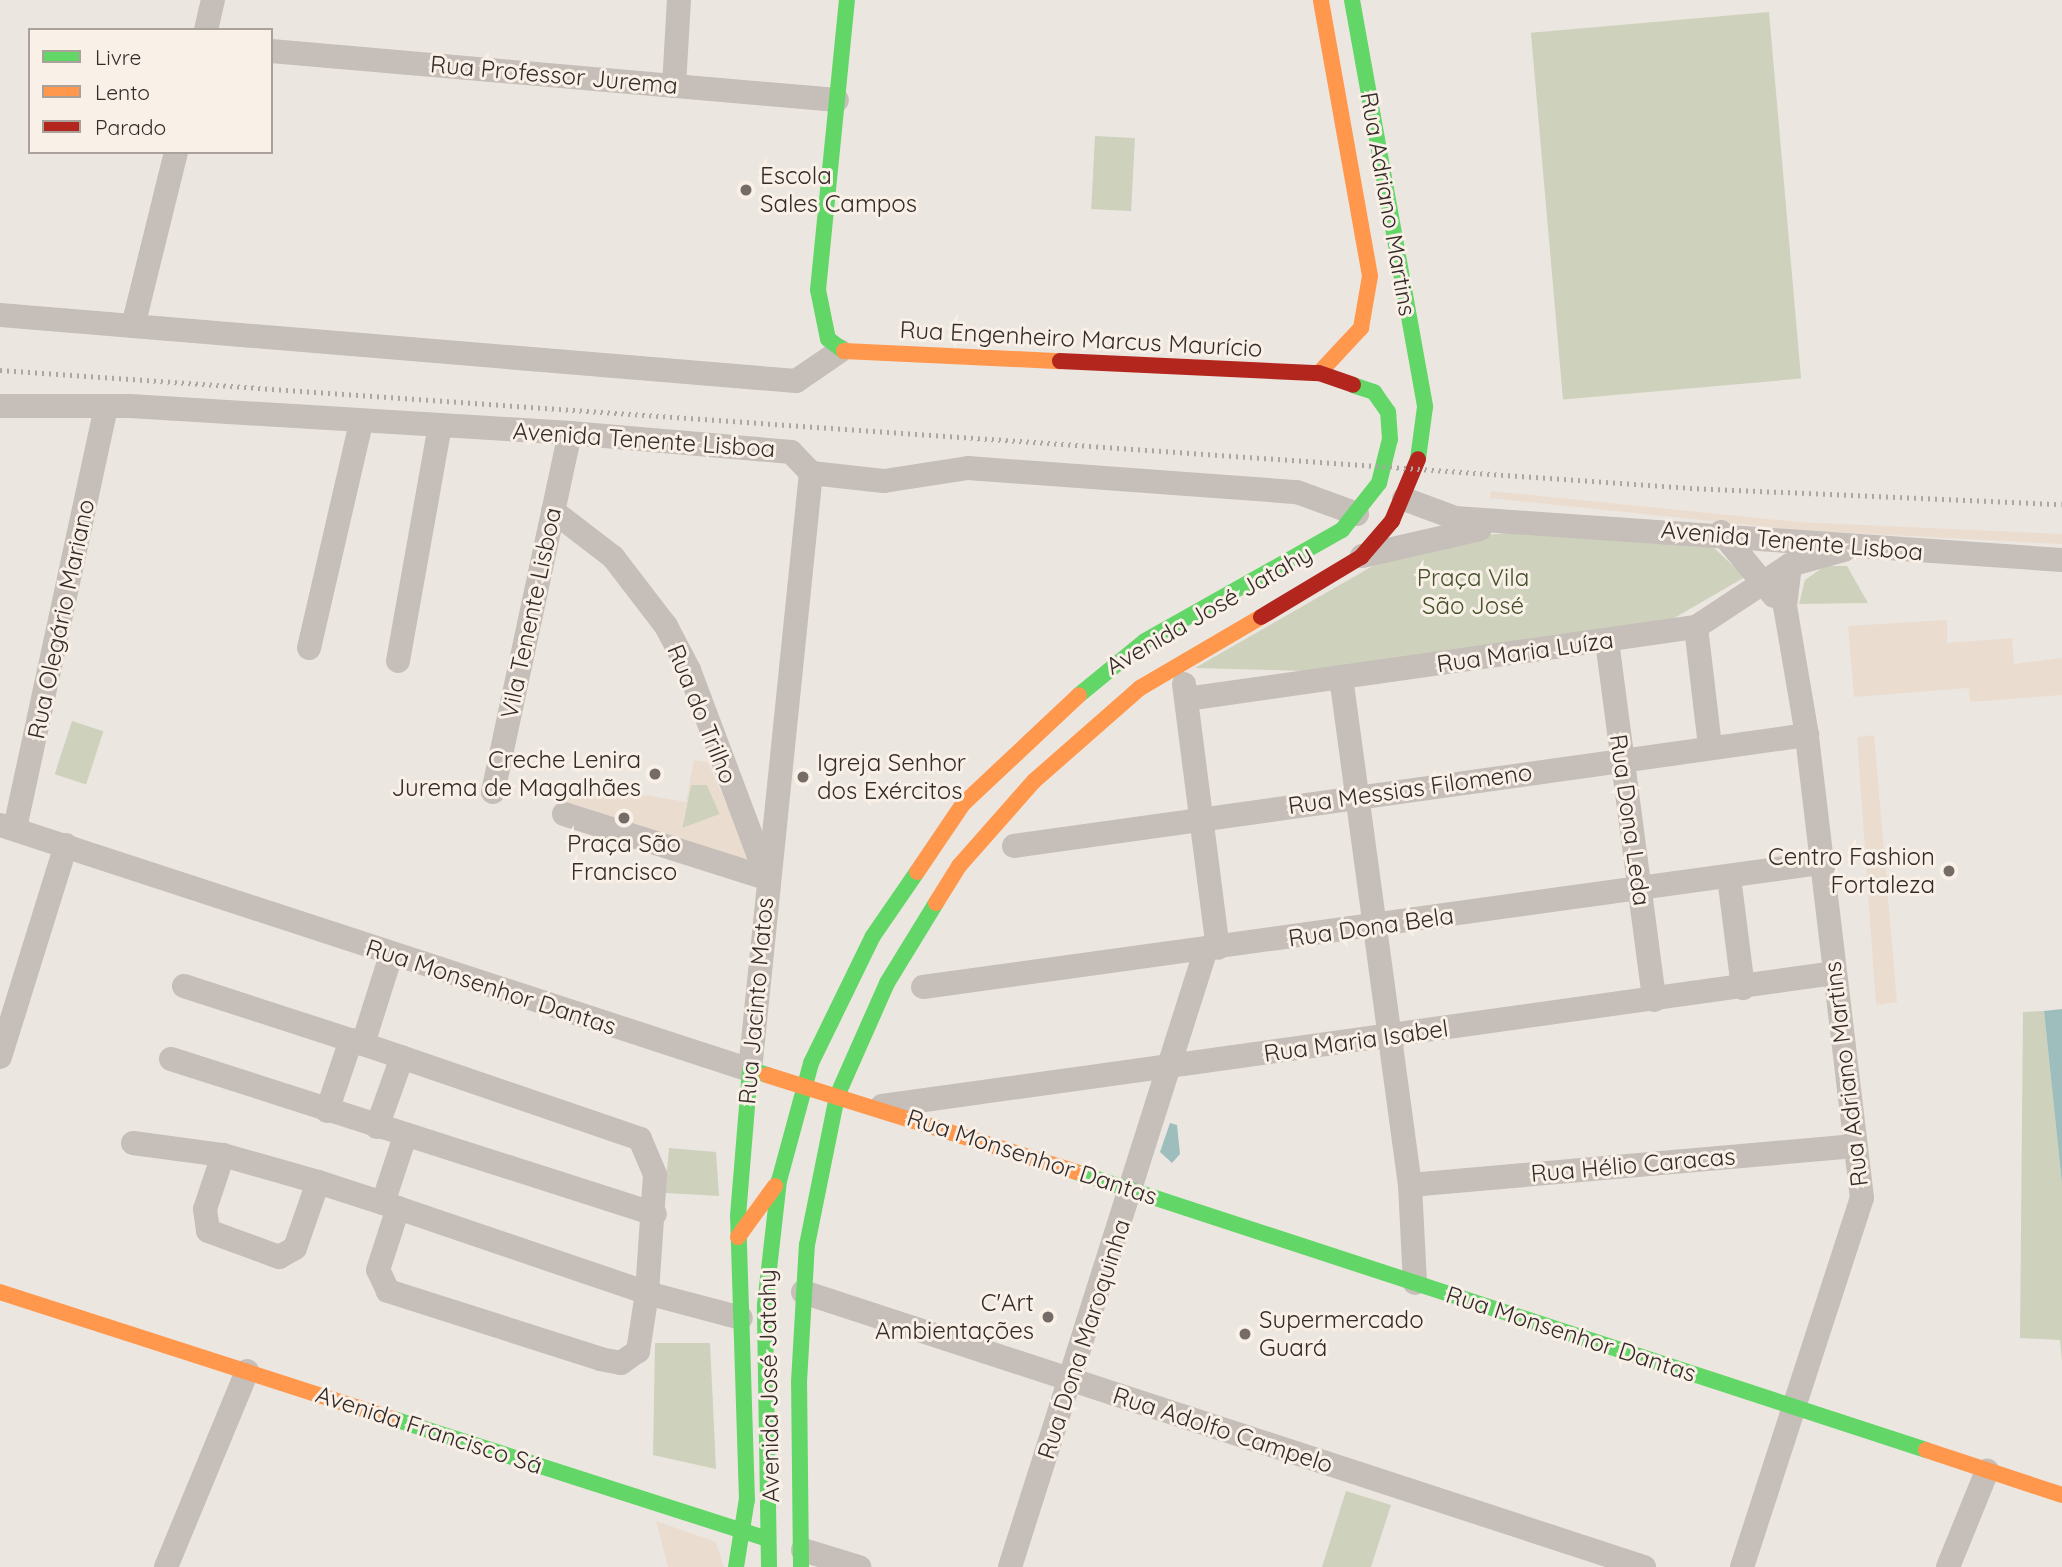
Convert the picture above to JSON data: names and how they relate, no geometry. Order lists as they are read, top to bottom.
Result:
{
  "streets": {
    "main road": [
      "Rua Adriano Martins",
      "Rua Engenheiro Marcus Maurício",
      "Avenida José Jatahy",
      "Rua Monsenhor Dantas",
      "Rua Jacinto Matos",
      "Avenida Francisco Sá"
    ],
    "street": [
      "Rua Professor Jurema",
      "Avenida Tenente Lisboa",
      "Vila Tenente Lisboa",
      "Rua Olegário Mariano",
      "Rua Maria Luíza",
      "Rua do Trilho",
      "Rua Messias Filomeno",
      "Rua Dona Leda",
      "Rua Dona Bela",
      "Rua Maria Isabel",
      "Rua Hélio Caracas",
      "Rua Dona Maroquinha",
      "Rua Adolfo Campelo"
    ]
  },
  "crossings": [
    ["Rua Adriano Martins", "Rua Engenheiro Marcus Maurício"],
    ["Rua Adriano Martins", "Avenida José Jatahy"],
    ["Rua Adriano Martins", "Rua Maria Luíza"],
    ["Rua Adriano Martins", "Rua Messias Filomeno"],
    ["Rua Adriano Martins", "Rua Dona Bela"],
    ["Rua Adriano Martins", "Rua Monsenhor Dantas"],
    ["Rua Adriano Martins", "Rua Maria Isabel"],
    ["Rua Adriano Martins", "Rua Hélio Caracas"],
    ["Rua Engenheiro Marcus Maurício", "Avenida José Jatahy"],
    ["Avenida Tenente Lisboa", "Avenida José Jatahy"],
    ["Avenida Tenente Lisboa", "Vila Tenente Lisboa"],
    ["Avenida Tenente Lisboa", "Rua Olegário Mariano"],
    ["Avenida Tenente Lisboa", "Rua Maria Luíza"],
    ["Avenida Tenente Lisboa", "Rua Jacinto Matos"],
    ["Avenida José Jatahy", "Rua Monsenhor Dantas"],
    ["Avenida José Jatahy", "Rua Dona Maroquinha"],
    ["Avenida José Jatahy", "Avenida Francisco Sá"],
    ["Avenida José Jatahy", "Rua Adolfo Campelo"],
    ["Vila Tenente Lisboa", "Rua do Trilho"],
    ["Rua Olegário Mariano", "Rua Monsenhor Dantas"],
    ["Rua Maria Luíza", "Rua Dona Leda"],
    ["Rua Maria Luíza", "Rua Dona Maroquinha"],
    ["Rua do Trilho", "Rua Jacinto Matos"],
    ["Rua Messias Filomeno", "Rua Dona Leda"],
    ["Rua Messias Filomeno", "Rua Dona Maroquinha"],
    ["Rua Dona Leda", "Rua Dona Bela"],
    ["Rua Dona Leda", "Rua Maria Isabel"],
    ["Rua Dona Bela", "Rua Dona Maroquinha"],
    ["Rua Monsenhor Dantas", "Rua Jacinto Matos"],
    ["Rua Monsenhor Dantas", "Rua Maria Isabel"],
    ["Rua Monsenhor Dantas", "Rua Dona Maroquinha"],
    ["Rua Jacinto Matos", "Avenida Francisco Sá"],
    ["Rua Maria Isabel", "Rua Dona Maroquinha"],
    ["Rua Dona Maroquinha", "Rua Adolfo Campelo"]
  ],
  "parks": ["Praça Vila São José"],
  "places": [
    "Escola Sales Campos",
    "Creche Lenira Jurema de Magalhães",
    "Igreja Senhor dos Exércitos",
    "Praça São Francisco",
    "Centro Fashion Fortaleza",
    "C'Art Ambientações",
    "Supermercado Guará"
  ],
  "legend": ["Livre", "Lento", "Parado"]
}
